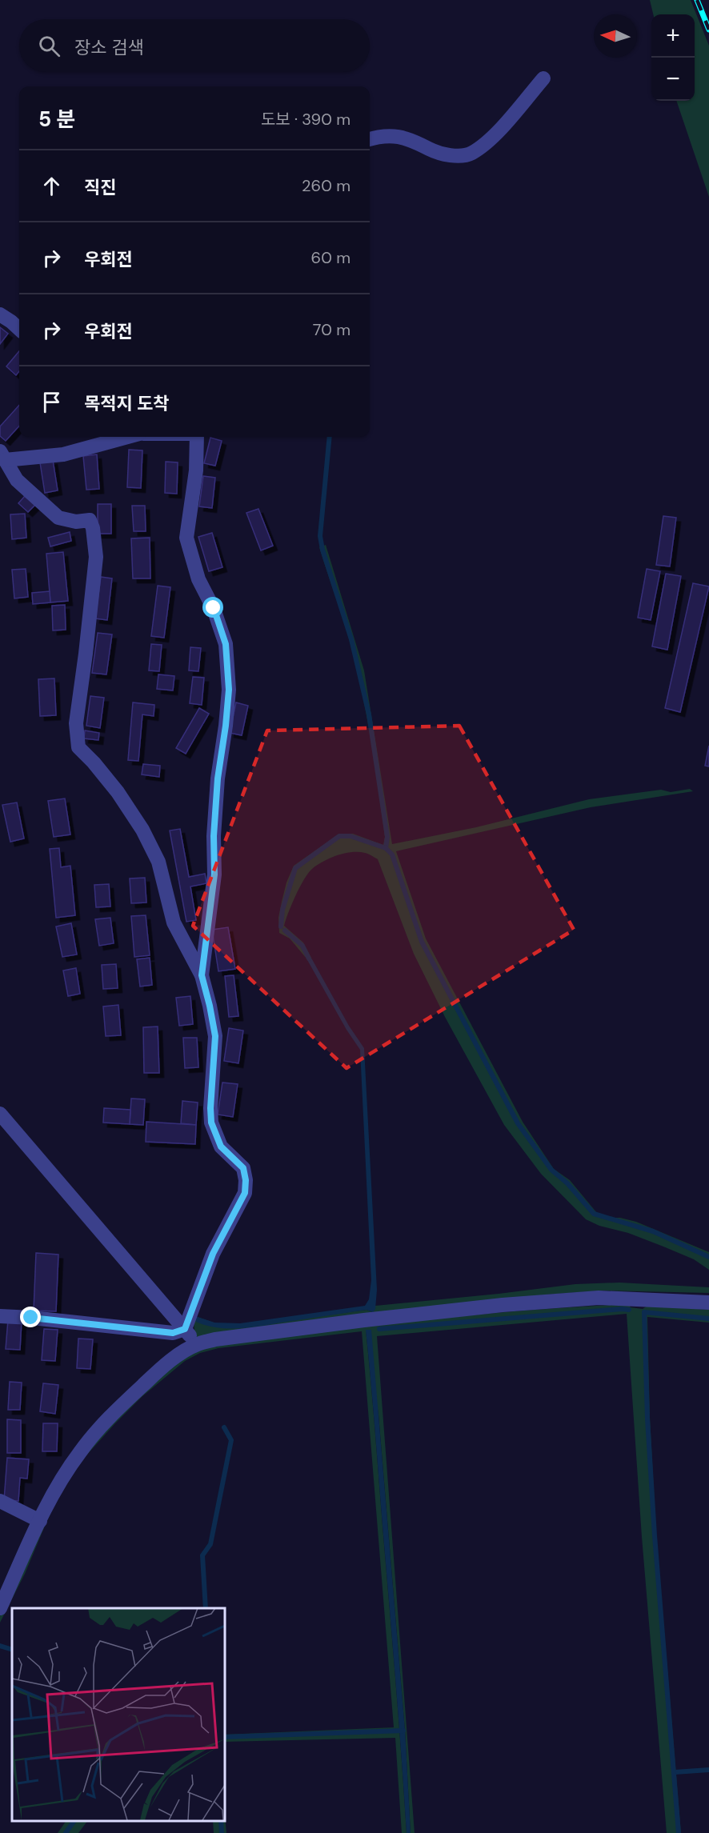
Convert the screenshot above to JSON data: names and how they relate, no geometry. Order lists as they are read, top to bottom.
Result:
{
  "north": "left",
  "page": {
    "map_buttons": ["+", "−"],
    "search": "장소 검색",
    "heading": ["5 분", "도보 · 390 m"],
    "list": [
      ["직진", "260 m"],
      ["우회전", "60 m"],
      ["우회전", "70 m"],
      "목적지 도착"
    ]
  }
}
